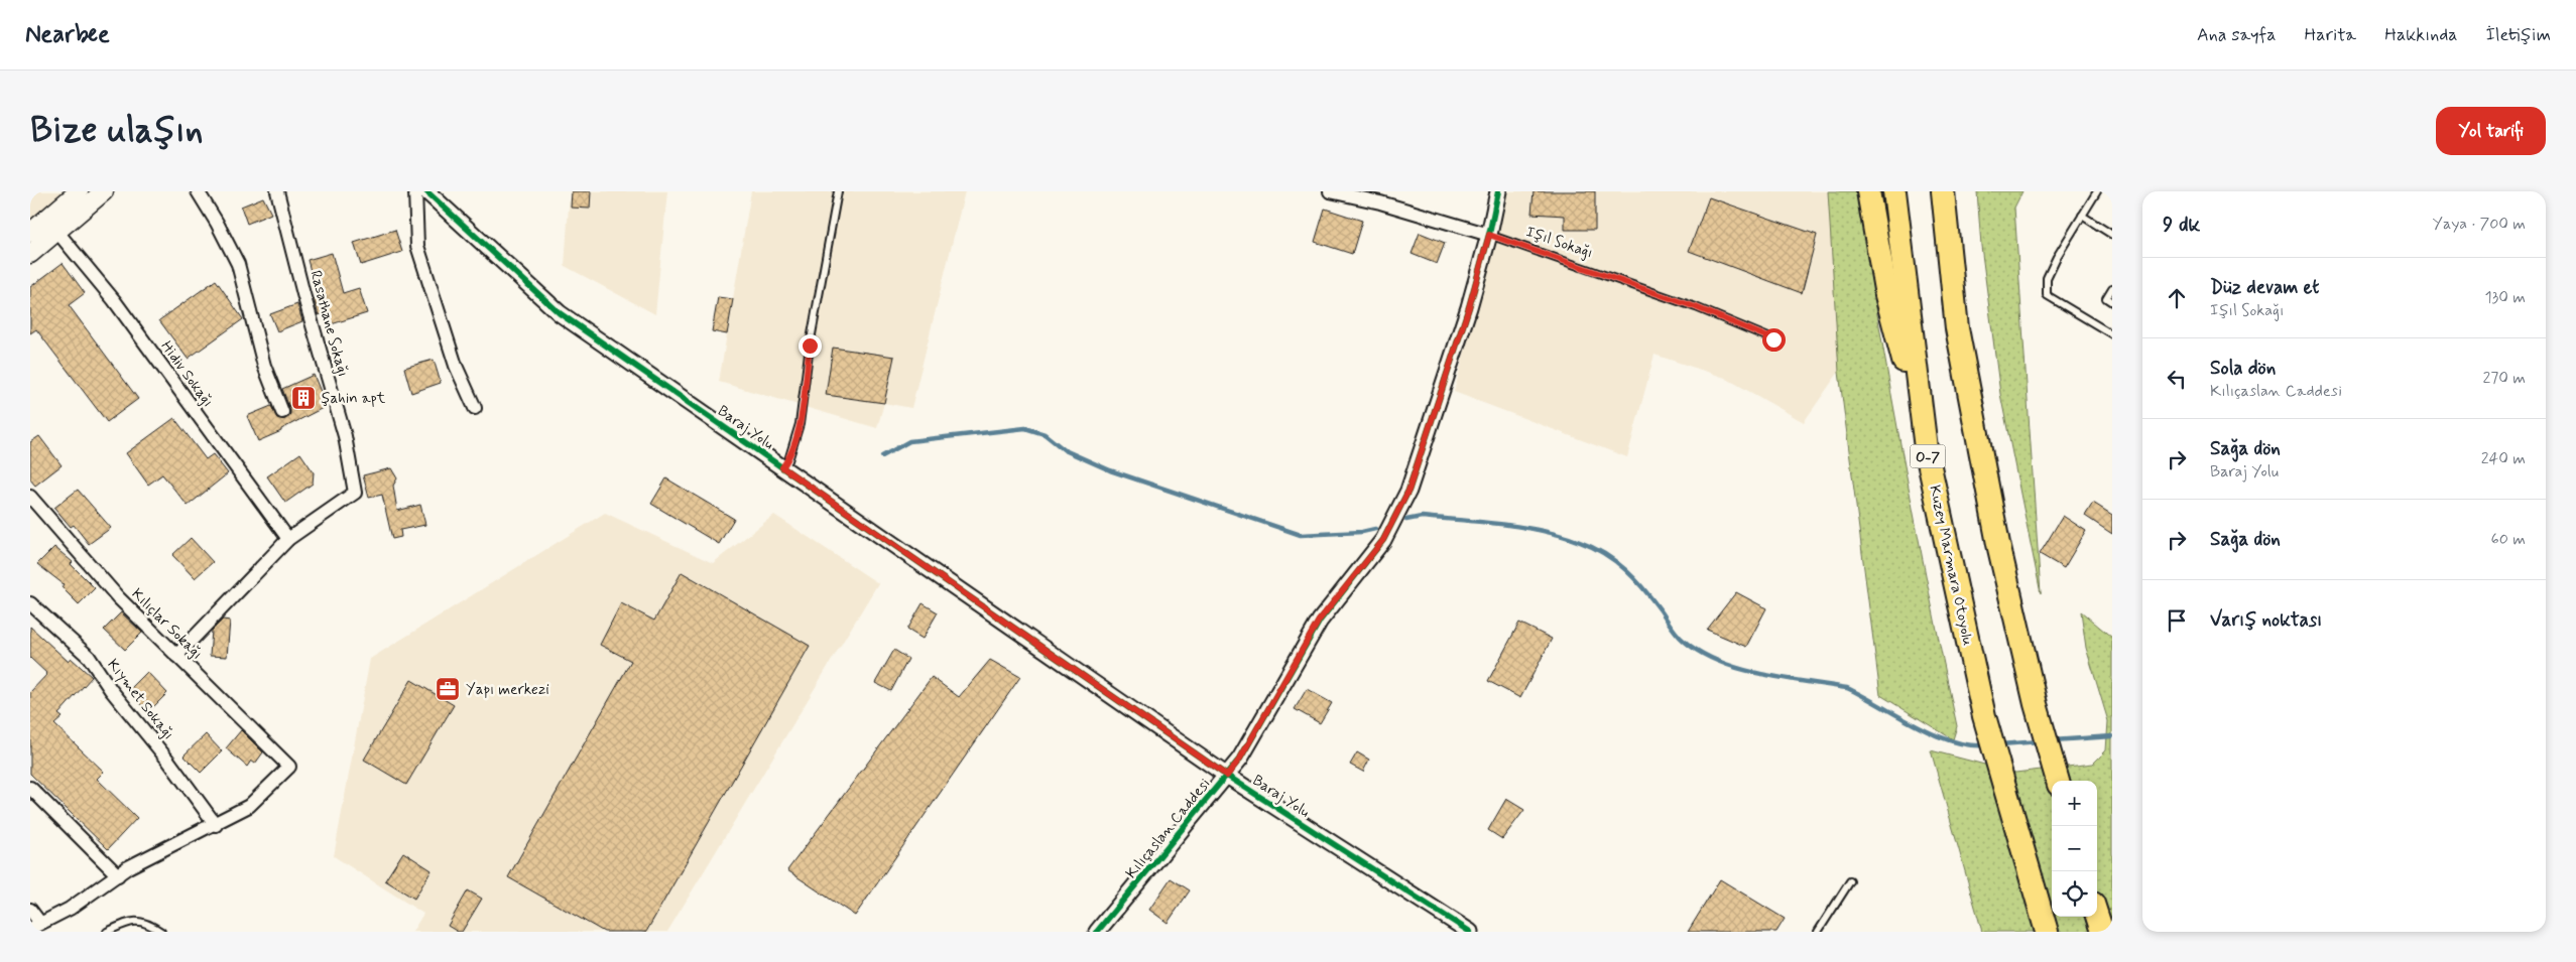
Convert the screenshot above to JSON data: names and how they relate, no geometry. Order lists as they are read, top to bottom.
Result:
{
  "streets": {
    "highway": ["O-7", "Kuzey Marmara Otoyolu"],
    "street": [
      "Işıl Sokağı",
      "Rasathane Sokağı",
      "Hidiv Sokağı",
      "Baraj Yolu",
      "Kılıçlar Sokağı",
      "Kıymet Sokağı",
      "Kılıçaslan Caddesi"
    ]
  },
  "crossings": [
    ["Işıl Sokağı", "Kılıçaslan Caddesi"],
    ["Rasathane Sokağı", "Hidiv Sokağı"],
    ["Baraj Yolu", "Kılıçaslan Caddesi"],
    ["Kılıçlar Sokağı", "Kıymet Sokağı"]
  ],
  "places": {
    "building": ["şahin apt"],
    "office": ["Yapı merkezi"]
  },
  "page": {
    "header": "Nearbee",
    "nav": [
      "Ana sayfa",
      "Harita",
      "Hakkında",
      "İletişim"
    ],
    "buttons": "Yol tarifi",
    "title": "Bize ulaşın",
    "heading": ["9 dk", "Yaya · 700 m"],
    "list": [
      ["Düz devam et", "Işıl Sokağı", "130 m"],
      ["Sola dön", "Kılıçaslan Caddesi", "270 m"],
      ["Sağa dön", "Baraj Yolu", "240 m"],
      ["Sağa dön", "60 m"],
      "Varış noktası"
    ],
    "map_buttons": ["+", "−"]
  }
}
